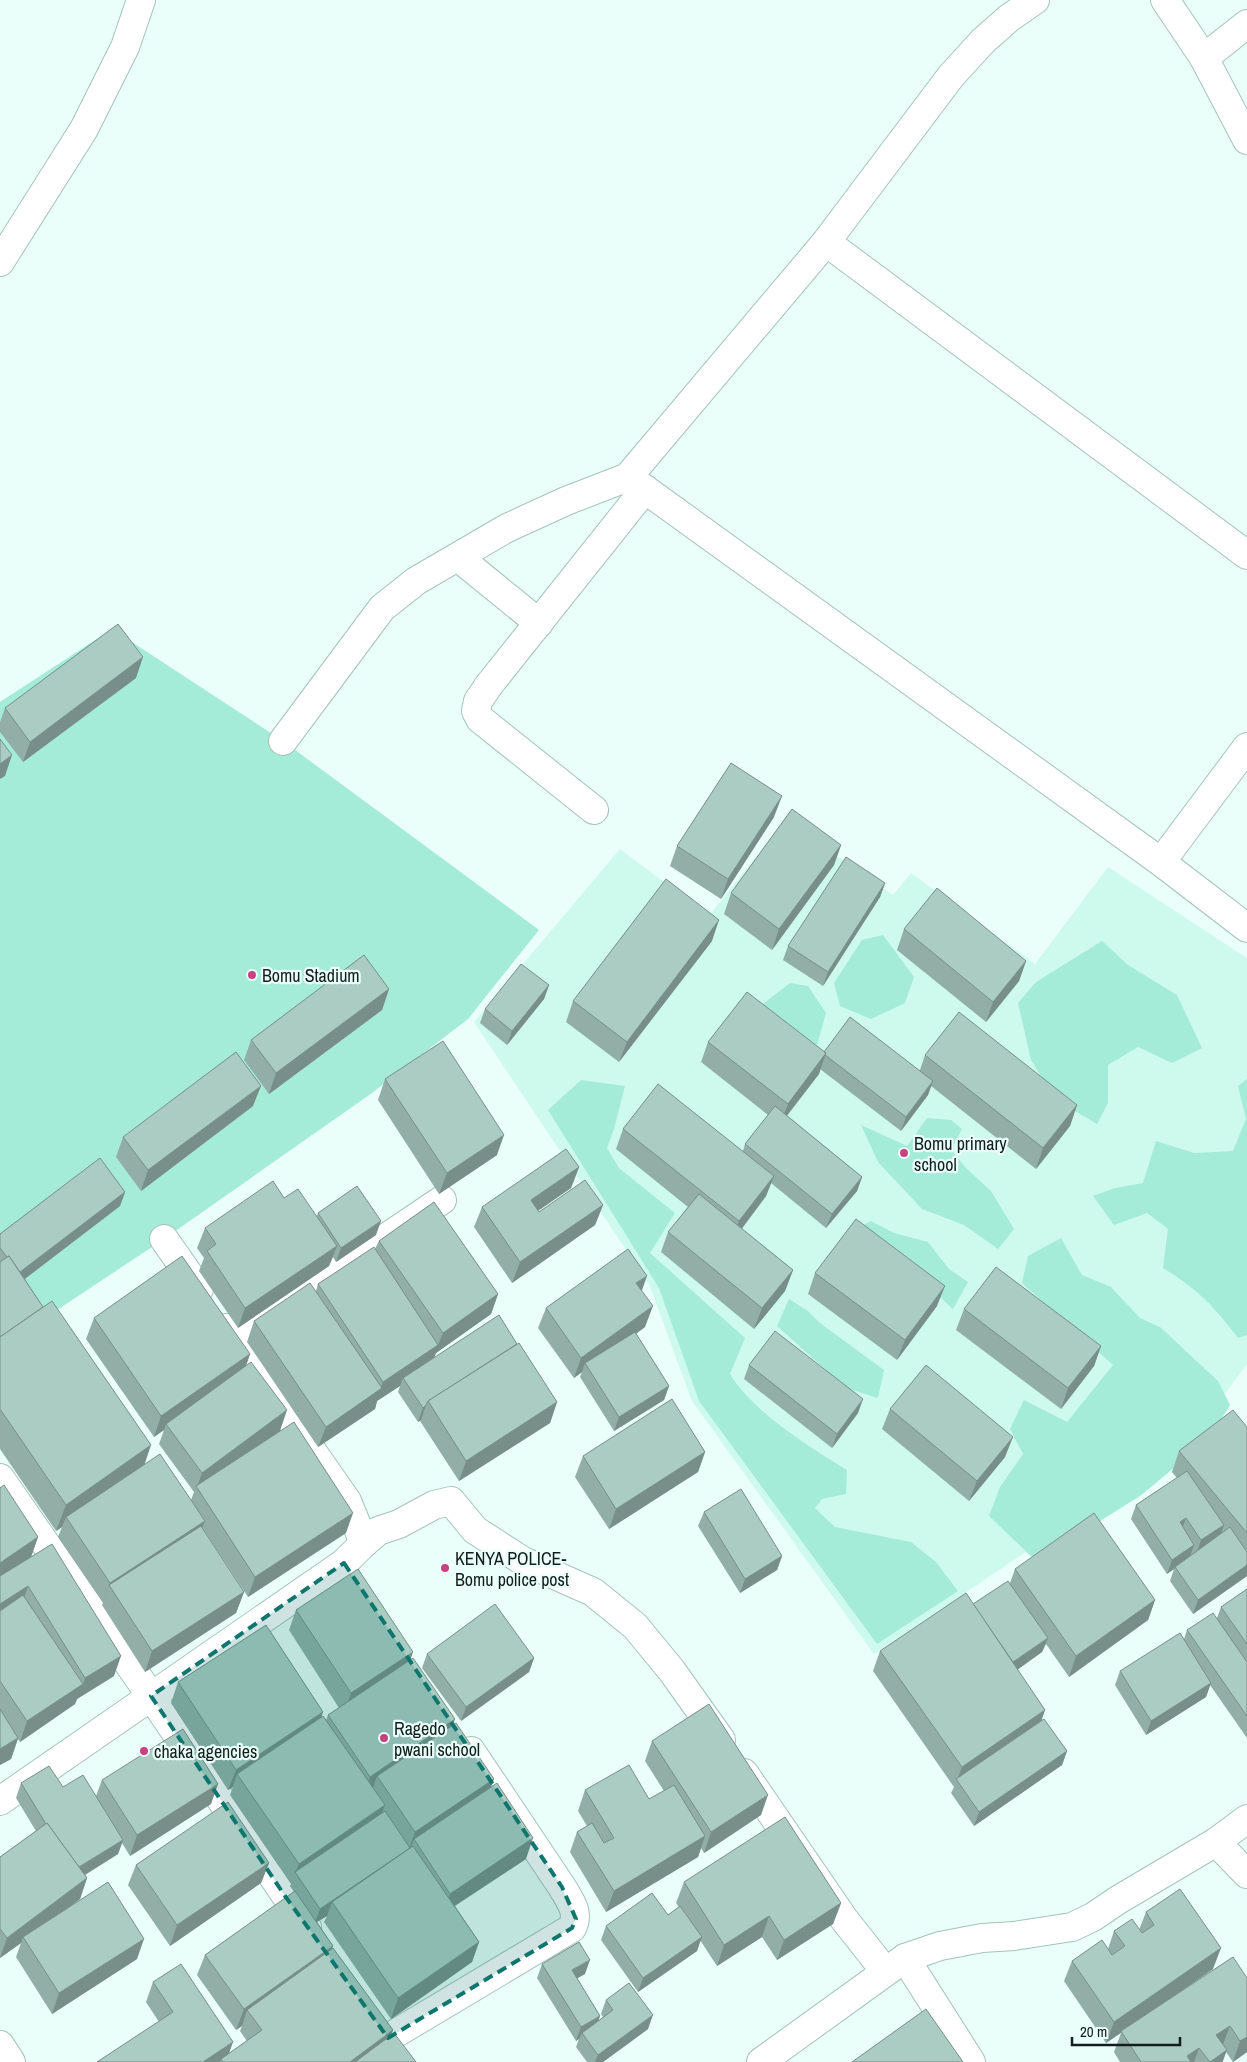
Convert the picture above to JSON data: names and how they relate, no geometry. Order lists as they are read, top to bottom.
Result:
{
  "places": [
    "Bomu Stadium",
    "Bomu primary school",
    "KENYA POLICE- Bomu police post",
    "Ragedo pwani school",
    "chaka agencies"
  ],
  "scale_bar": "20 m"
}
